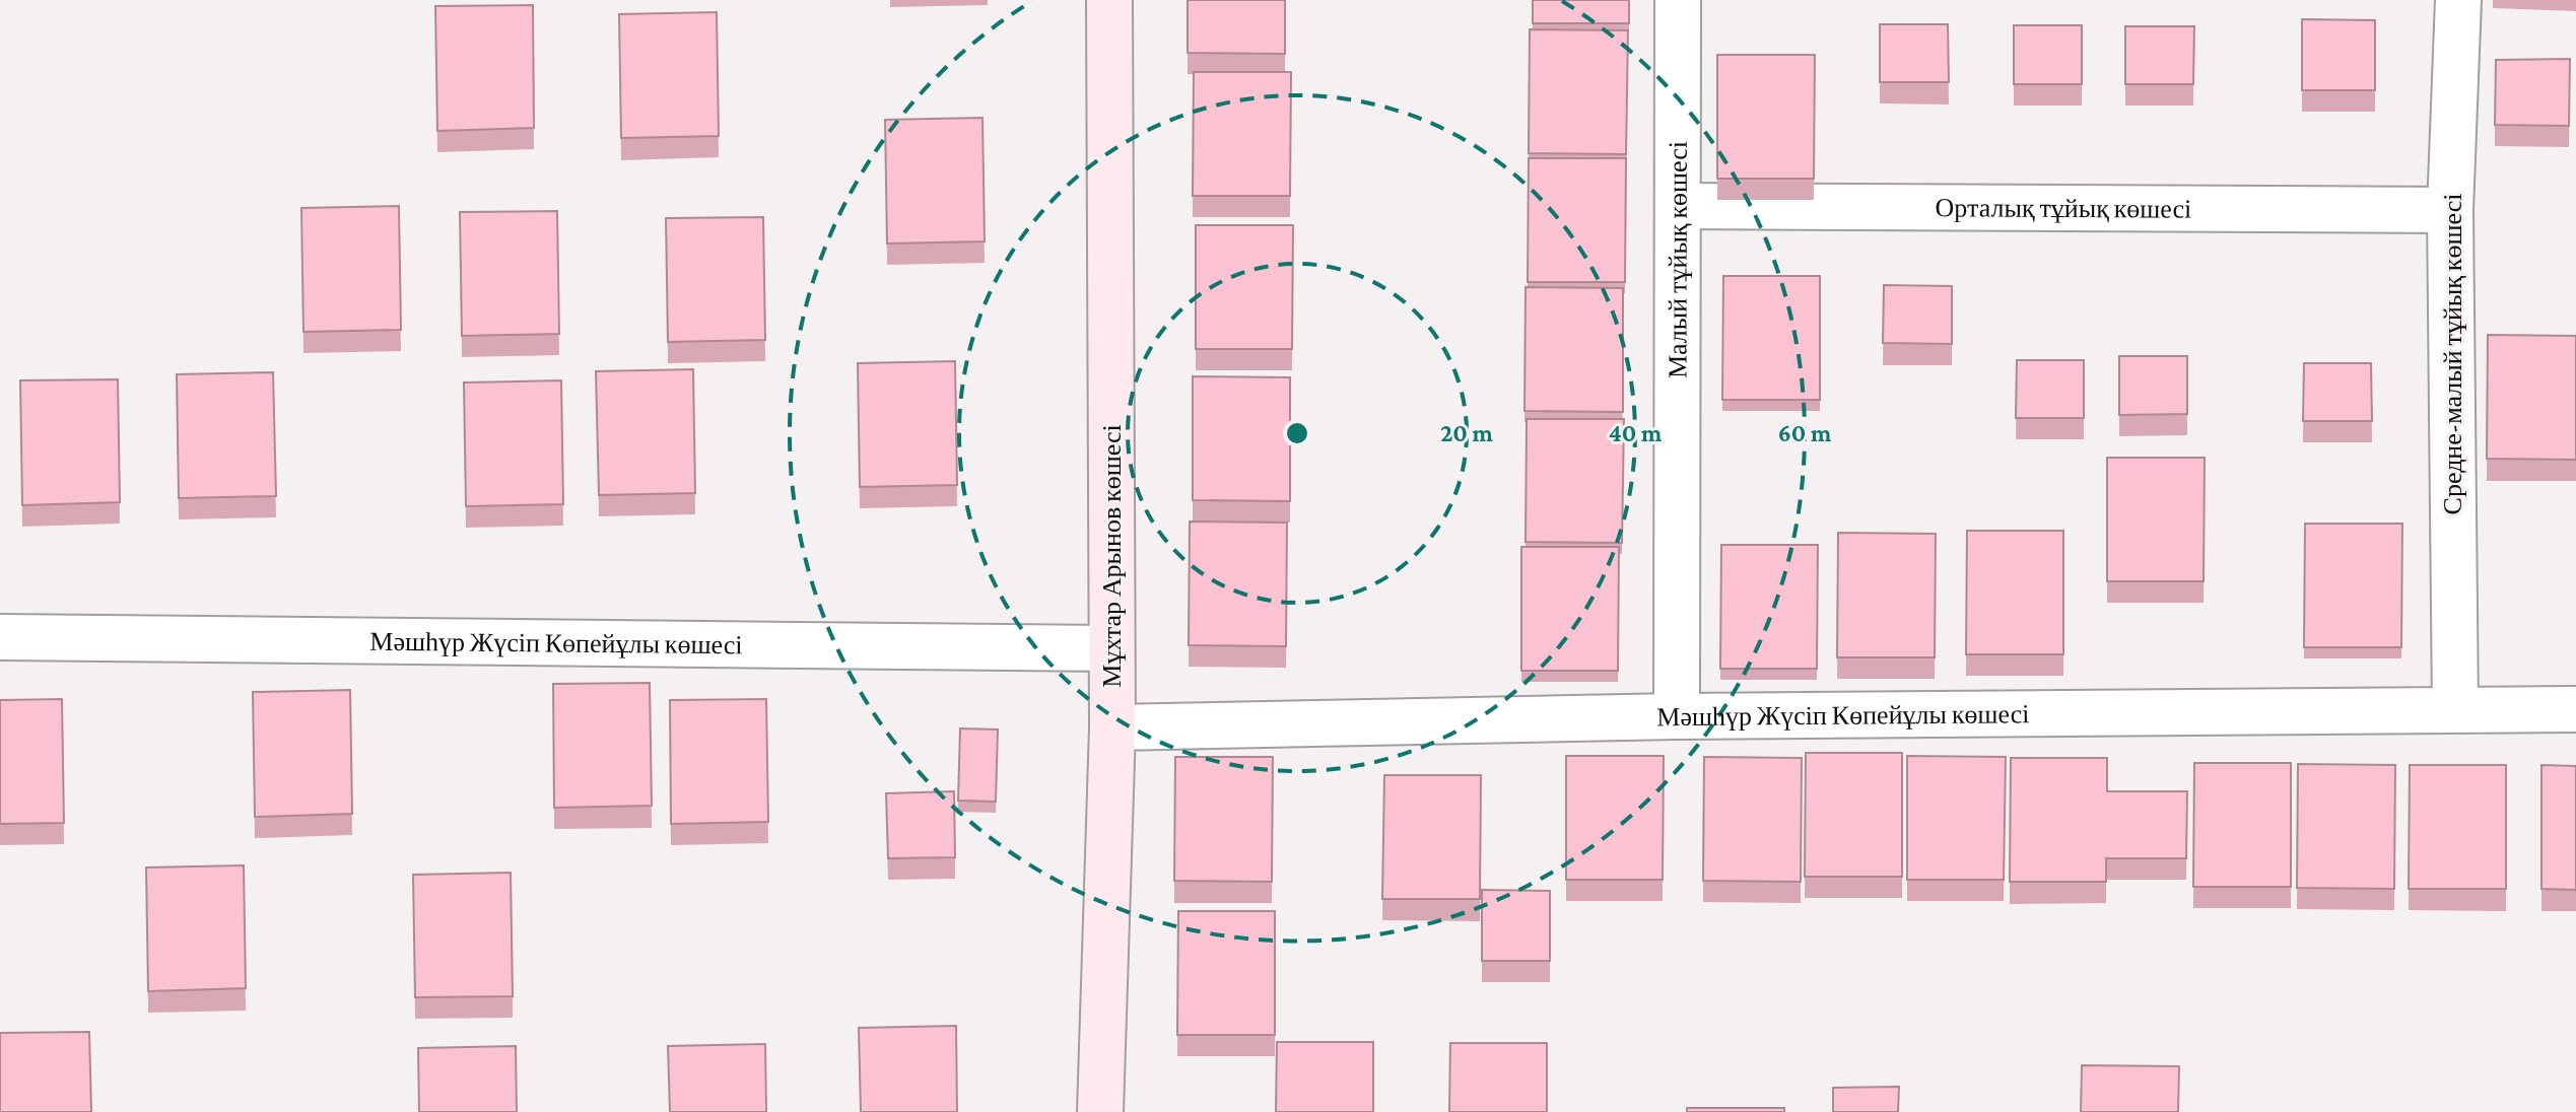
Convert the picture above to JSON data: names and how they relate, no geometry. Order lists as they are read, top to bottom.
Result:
{
  "streets": {
    "main road": ["Мұхтар Арынов көшесі"],
    "street": [
      "Орталық тұйық көшесі",
      "Малый тұйық көшесі",
      "Средне-малый тұйық көшесі",
      "Мәшһүр Жүсіп Көпейұлы көшесі"
    ]
  },
  "crossings": [
    ["Орталық тұйық көшесі", "Малый тұйық көшесі"],
    ["Орталық тұйық көшесі", "Средне-малый тұйық көшесі"],
    ["Малый тұйық көшесі", "Мәшһүр Жүсіп Көпейұлы көшесі"],
    ["Средне-малый тұйық көшесі", "Мәшһүр Жүсіп Көпейұлы көшесі"],
    ["Мұхтар Арынов көшесі", "Мәшһүр Жүсіп Көпейұлы көшесі"]
  ],
  "rings": ["20 m", "40 m", "60 m"]
}
